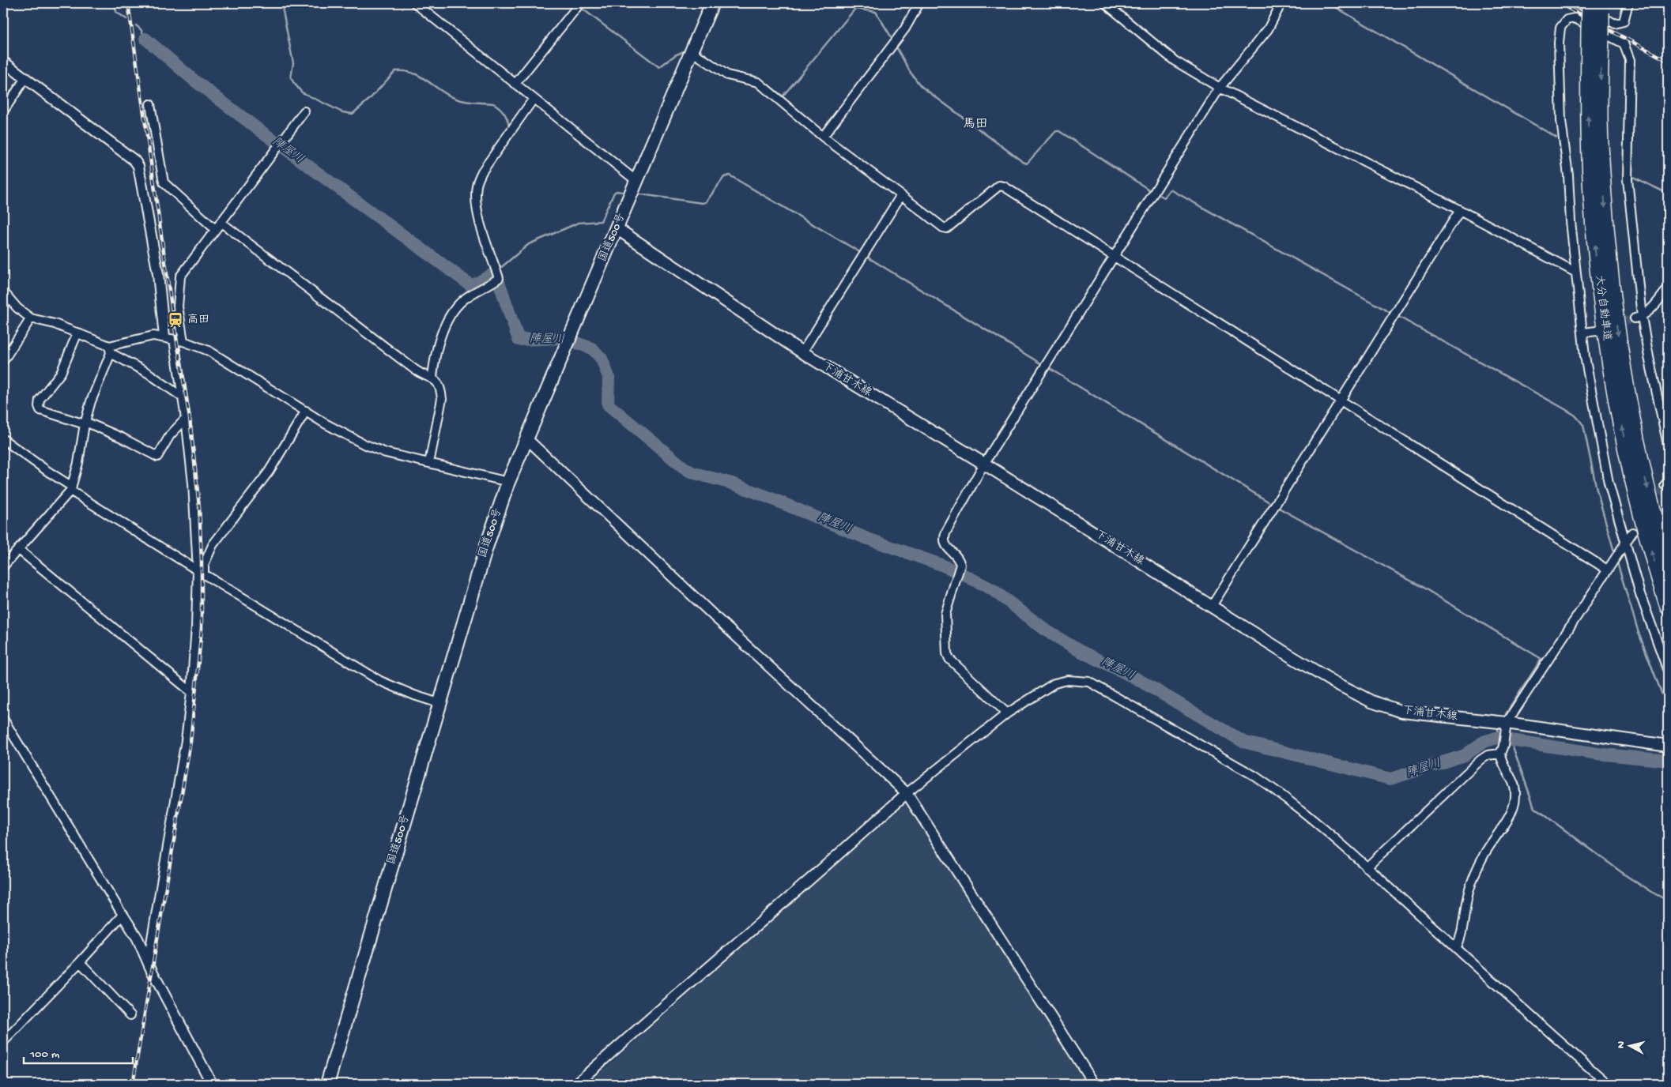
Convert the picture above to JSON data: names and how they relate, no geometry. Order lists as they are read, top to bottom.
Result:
{
  "streets": {
    "highway": ["国道500号", "大分自動車道"],
    "main road": ["下浦甘木線"]
  },
  "crossings": [
    ["国道500号", "下浦甘木線"]
  ],
  "districts": ["馬田"],
  "water": ["陣屋川"],
  "places": {
    "station": ["高田"]
  },
  "scale_bar": "100 m",
  "north": "left"
}
